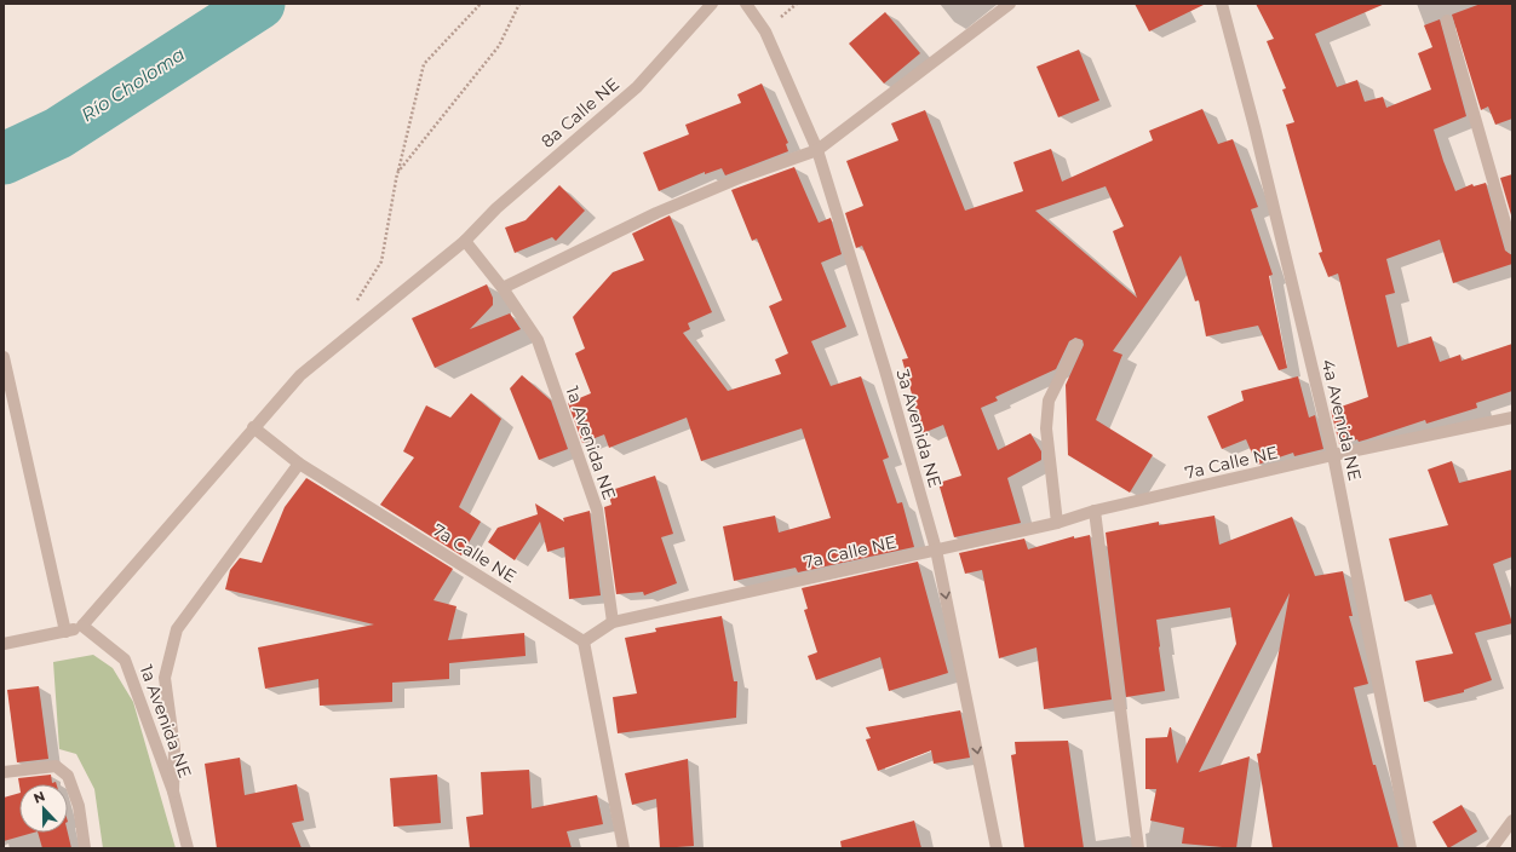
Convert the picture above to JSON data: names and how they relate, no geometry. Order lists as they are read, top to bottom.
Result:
{
  "streets": {
    "street": [
      "8a Calle NE",
      "4a Avenida NE",
      "3a Avenida NE",
      "1a Avenida NE",
      "7a Calle NE"
    ]
  },
  "crossings": [
    ["8a Calle NE", "1a Avenida NE"],
    ["4a Avenida NE", "7a Calle NE"],
    ["3a Avenida NE", "7a Calle NE"],
    ["1a Avenida NE", "7a Calle NE"]
  ],
  "water": ["Río Choloma"],
  "north": "top"
}
